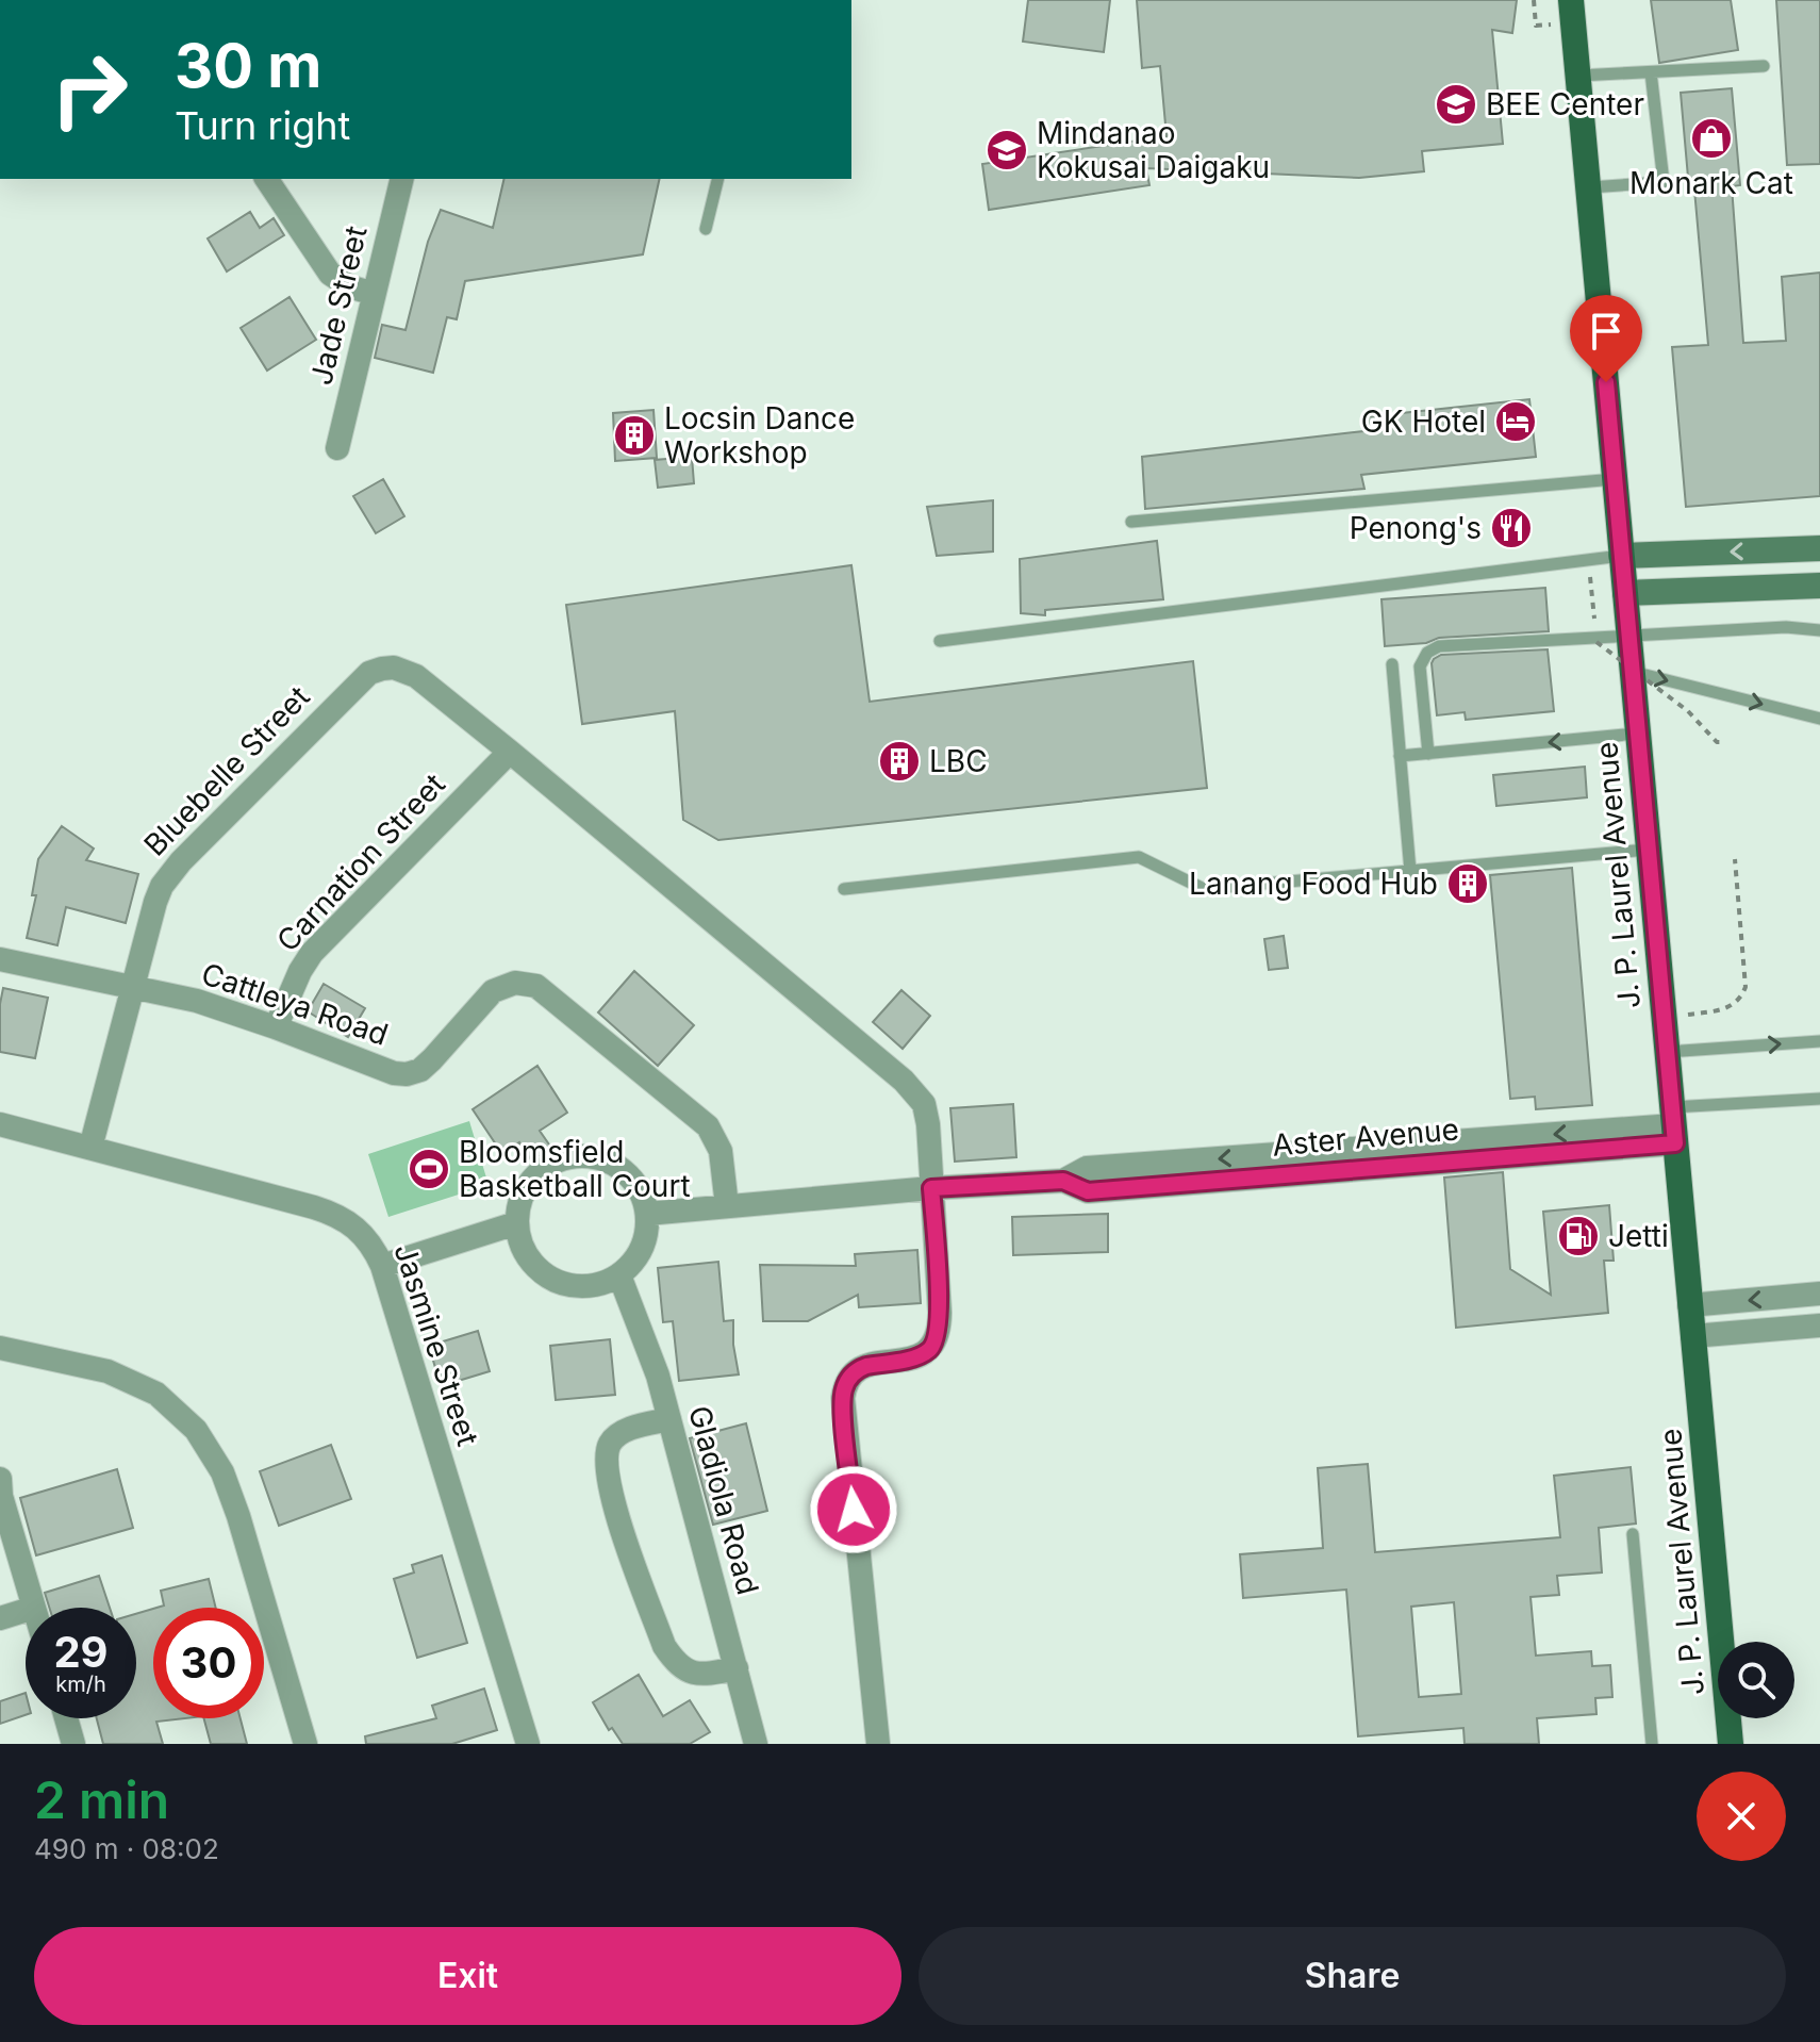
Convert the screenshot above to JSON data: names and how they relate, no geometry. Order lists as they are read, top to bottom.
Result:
{
  "streets": {
    "main road": ["J. P. Laurel Avenue"],
    "street": [
      "Jade Street",
      "Bluebelle Street",
      "Carnation Street",
      "Cattleya Road",
      "Aster Avenue",
      "Jasmine Street",
      "Gladiola Road"
    ]
  },
  "crossings": [
    ["Bluebelle Street", "Carnation Street"],
    ["Bluebelle Street", "Cattleya Road"],
    ["Bluebelle Street", "Jasmine Street"],
    ["Carnation Street", "Cattleya Road"],
    ["J. P. Laurel Avenue", "Aster Avenue"],
    ["Cattleya Road", "Aster Avenue"],
    ["Aster Avenue", "Gladiola Road"]
  ],
  "places": {
    "school or university": ["BEE Center", "Mindanao Kokusai Daigaku"],
    "shop": ["Monark Cat"],
    "hotel": ["GK Hotel"],
    "building": ["Locsin Dance Workshop", "LBC", "Lanang Food Hub"],
    "restaurant": ["Penong's"],
    "sports": ["Bloomsfield Basketball Court"],
    "fuel station": ["Jetti"]
  },
  "page": {
    "turn": ["30 m", "Turn right"],
    "speed": "29 km/h",
    "limit": "30",
    "heading": ["2 min", "490 m · 08:02"],
    "buttons": ["Exit", "Share"]
  }
}
